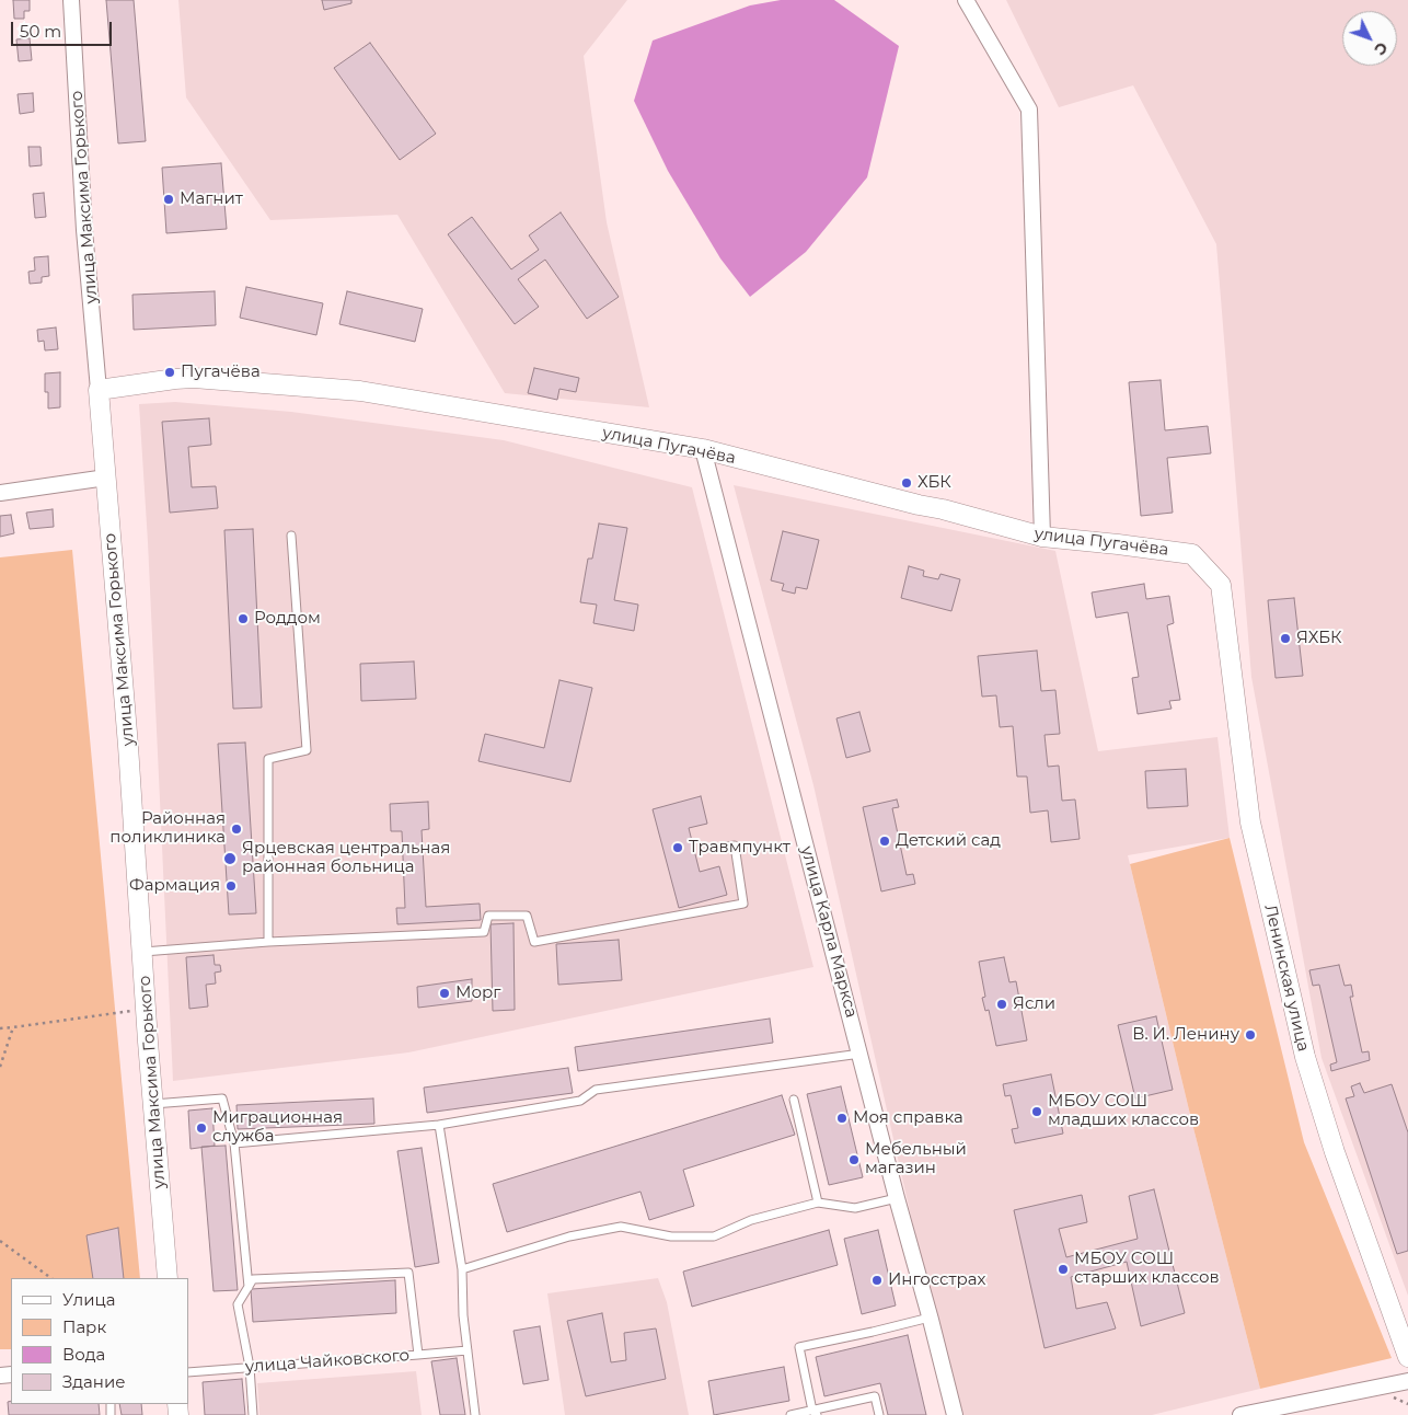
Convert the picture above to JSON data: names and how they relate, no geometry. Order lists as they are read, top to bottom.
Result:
{
  "streets": {
    "street": [
      "улица Максима Горького",
      "улица Пугачёва",
      "улица Карла Маркса",
      "Ленинская улица"
    ],
    "lane": ["улица Чайковского"]
  },
  "crossings": [
    ["улица Максима Горького", "улица Пугачёва"],
    ["улица Пугачёва", "улица Карла Маркса"],
    ["улица Пугачёва", "Ленинская улица"]
  ],
  "places": [
    "Магнит",
    "Пугачёва",
    "ХБК",
    "Роддом",
    "ЯХБК",
    "Районная поликлиника",
    "Детский сад",
    "Травмпункт",
    "Ярцевская центральная районная больница",
    "Фармация",
    "Морг",
    "Ясли",
    "В. И. Ленину",
    "МБОУ СОШ младших классов",
    "Моя справка",
    "Миграционная служба",
    "Мебельный магазин",
    "МБОУ СОШ старших классов",
    "Ингосстрах"
  ],
  "legend": [
    "Улица",
    "Парк",
    "Вода",
    "Здание"
  ],
  "scale_bar": "50 m",
  "north": "bottom right"
}
